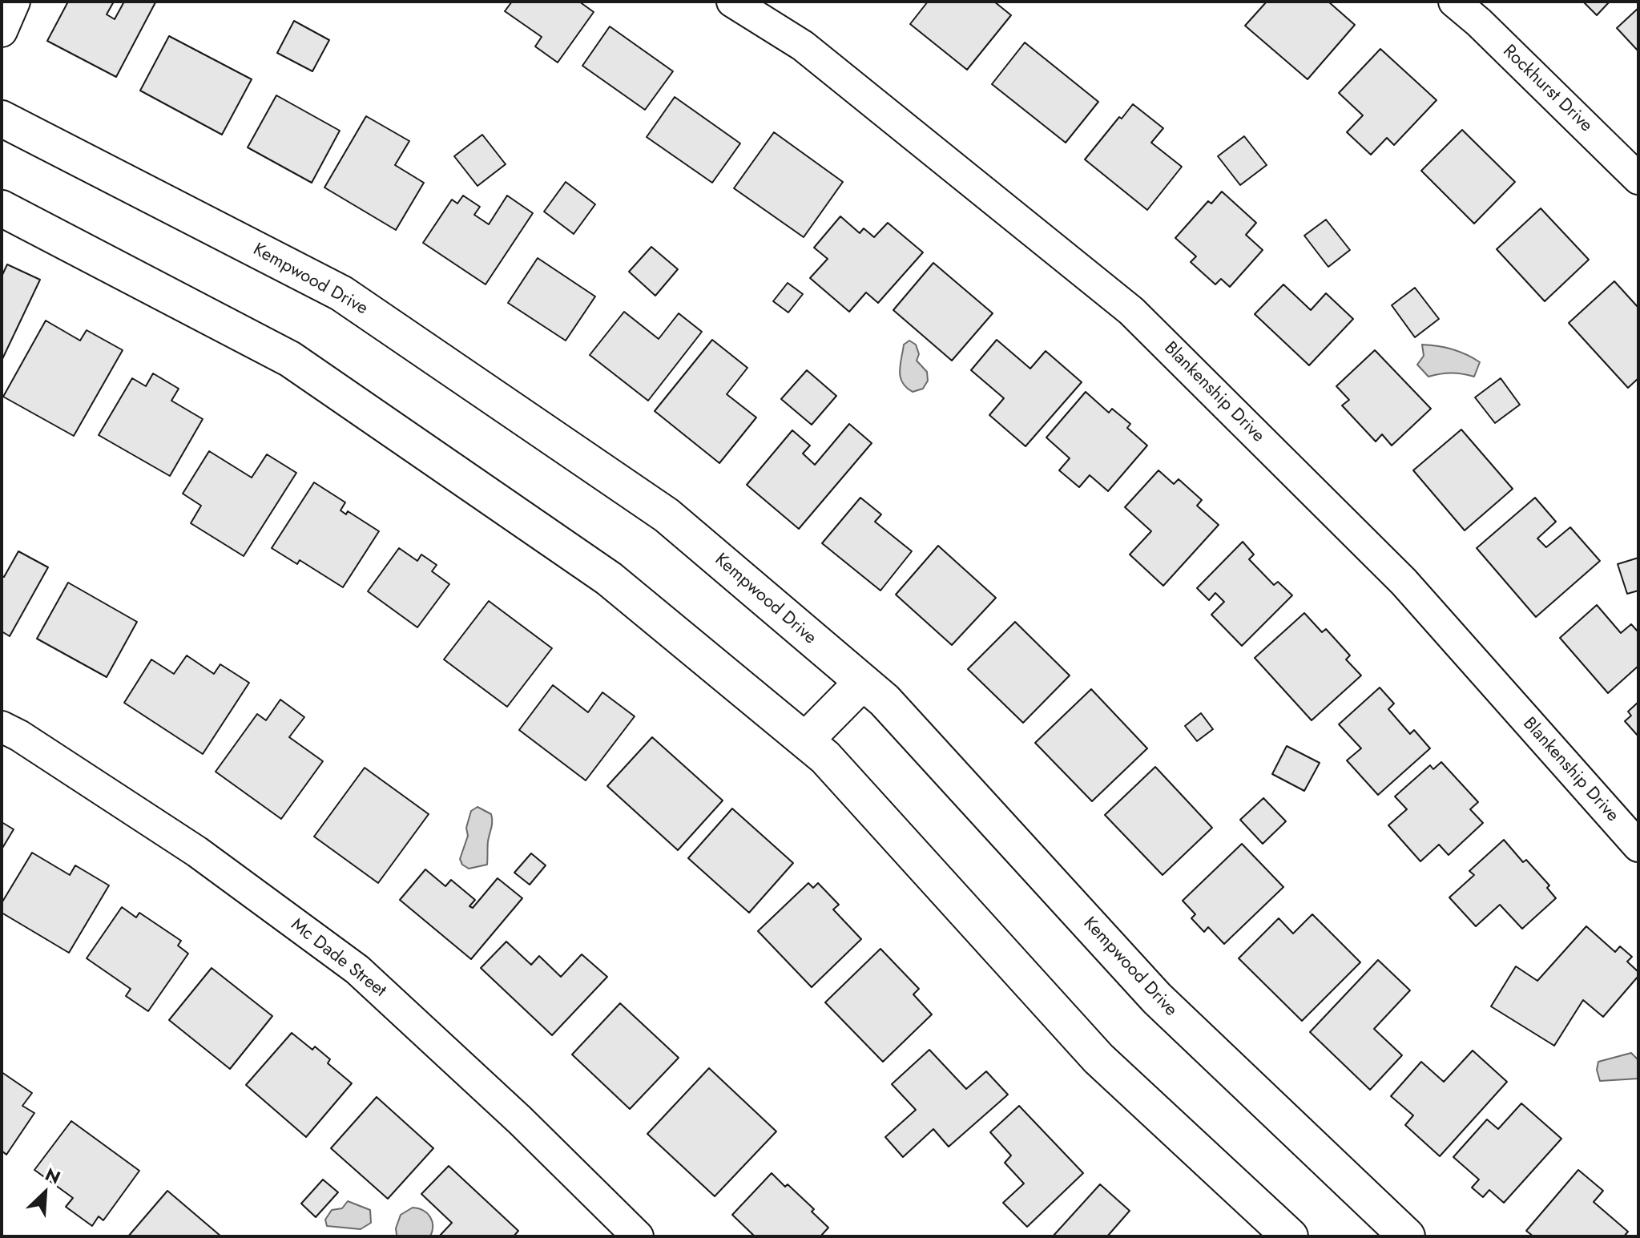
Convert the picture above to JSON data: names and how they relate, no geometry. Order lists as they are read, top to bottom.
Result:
{
  "streets": {
    "main road": ["Kempwood Drive"],
    "street": ["Rockhurst Drive", "Blankenship Drive", "Mc Dade Street"]
  },
  "north": "top right"
}
